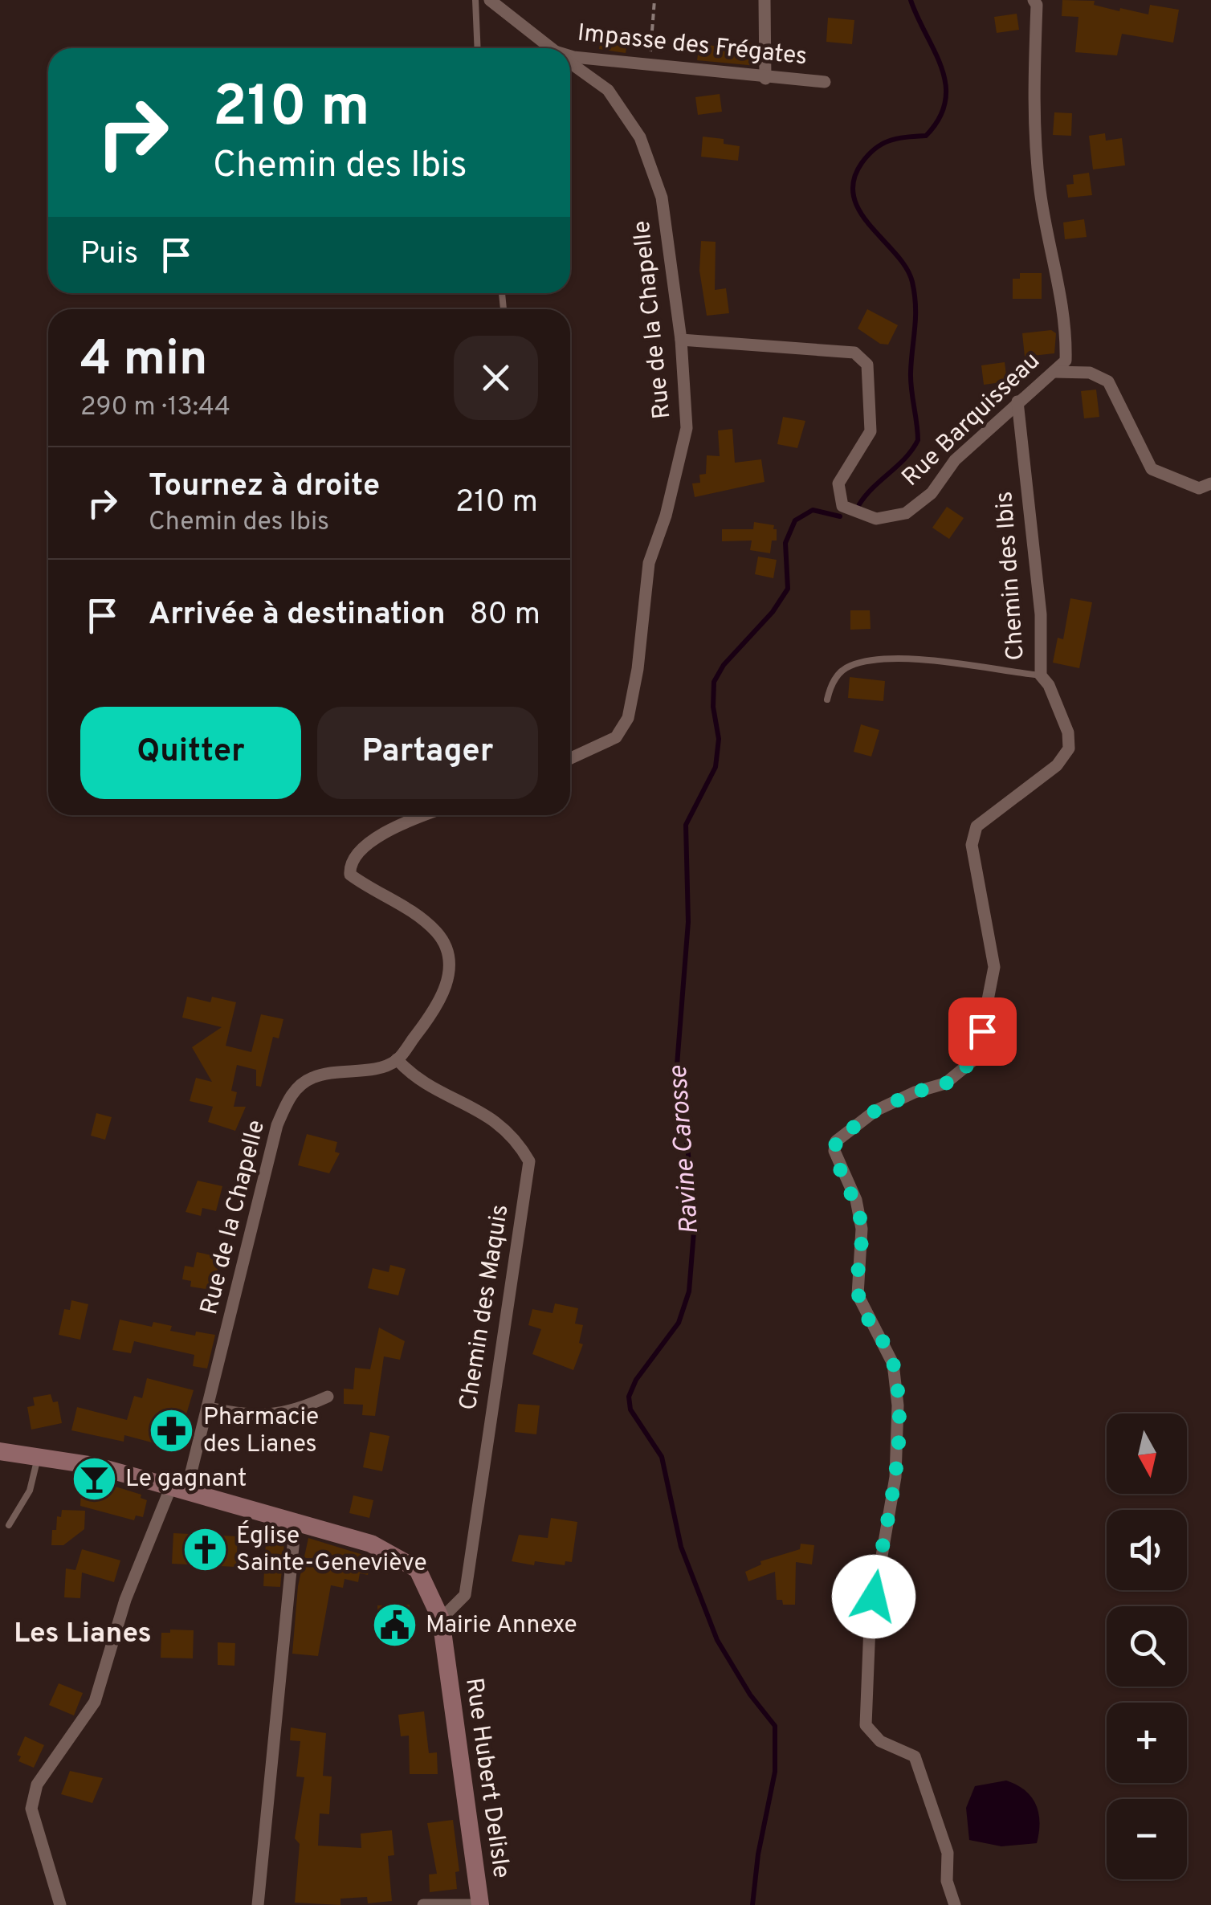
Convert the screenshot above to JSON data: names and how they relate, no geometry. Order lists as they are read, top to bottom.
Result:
{
  "streets": {
    "main road": ["Rue Hubert Delisle"],
    "street": [
      "Impasse des Frégates",
      "Rue de la Chapelle",
      "Rue Barquisseau",
      "Chemin des Ibis",
      "Chemin des Maquis"
    ]
  },
  "crossings": [
    ["Rue de la Chapelle", "Rue Barquisseau"],
    ["Rue de la Chapelle", "Chemin des Maquis"],
    ["Rue de la Chapelle", "Rue Hubert Delisle"],
    ["Rue Barquisseau", "Chemin des Ibis"],
    ["Chemin des Maquis", "Rue Hubert Delisle"]
  ],
  "districts": ["Les Lianes"],
  "water": ["Ravine Carosse"],
  "places": {
    "pharmacy": ["Pharmacie des Lianes"],
    "bar": ["Le gagnant"],
    "church": ["Église Sainte-Geneviève"],
    "public building": ["Mairie Annexe"]
  },
  "north": "bottom",
  "page": {
    "turn": ["210 m", "Chemin des Ibis"],
    "then": "Puis",
    "heading": ["4 min", "290 m · 13:44"],
    "list": [
      {
        "name": "Tournez à droite",
        "note": "Chemin des Ibis",
        "value": "210 m"
      },
      {
        "name": "Arrivée à destination",
        "value": "80 m"
      }
    ],
    "buttons": ["Quitter", "Partager"],
    "map_buttons": ["+", "−"]
  }
}
